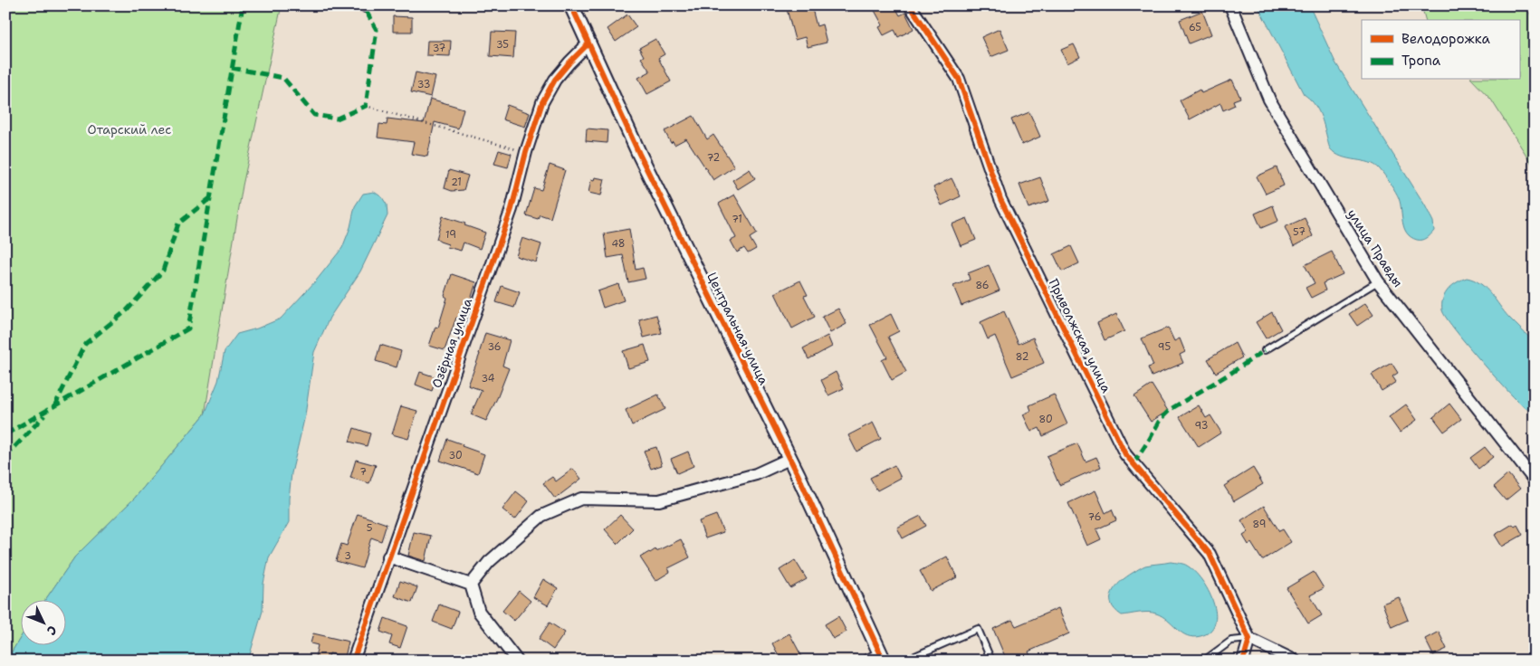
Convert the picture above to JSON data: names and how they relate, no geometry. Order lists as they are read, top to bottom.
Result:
{
  "streets": {
    "street": [
      "улица Правды",
      "Центральная улица",
      "Приволжская улица",
      "Озёрная улица"
    ]
  },
  "crossings": [
    ["Центральная улица", "Озёрная улица"]
  ],
  "parks": ["Отарский лес"],
  "house_numbers": [
    "65",
    "35",
    "37",
    "33",
    "72",
    "21",
    "71",
    "57",
    "19",
    "48",
    "86",
    "36",
    "95",
    "82",
    "34",
    "80",
    "93",
    "30",
    "7",
    "76",
    "89",
    "5",
    "3"
  ],
  "legend": ["Велодорожка", "Тропа"],
  "north": "bottom right"
}
